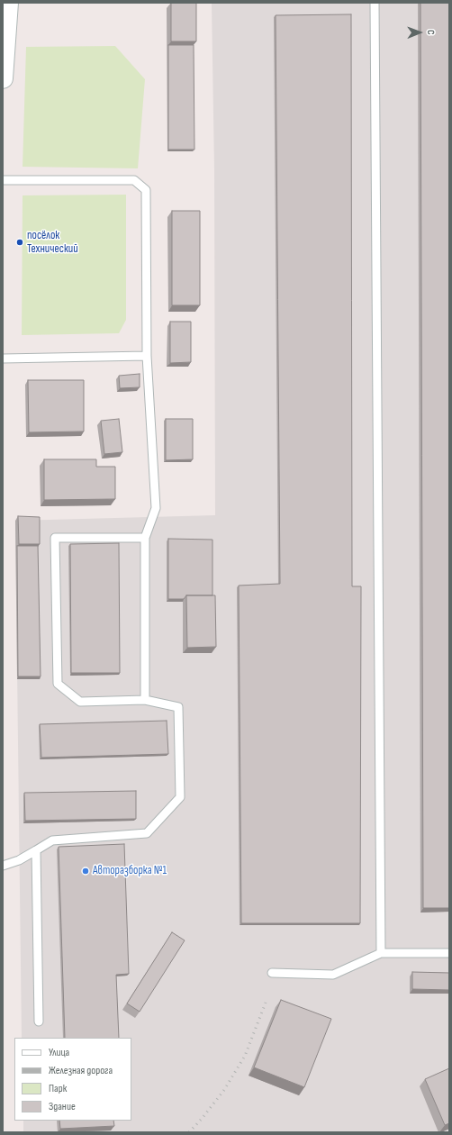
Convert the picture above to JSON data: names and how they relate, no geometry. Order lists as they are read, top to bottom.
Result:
{
  "places": ["посёлок Технический", "Авторазборка №1"],
  "legend": [
    "Улица",
    "Железная дорога",
    "Парк",
    "Здание"
  ],
  "north": "right"
}
